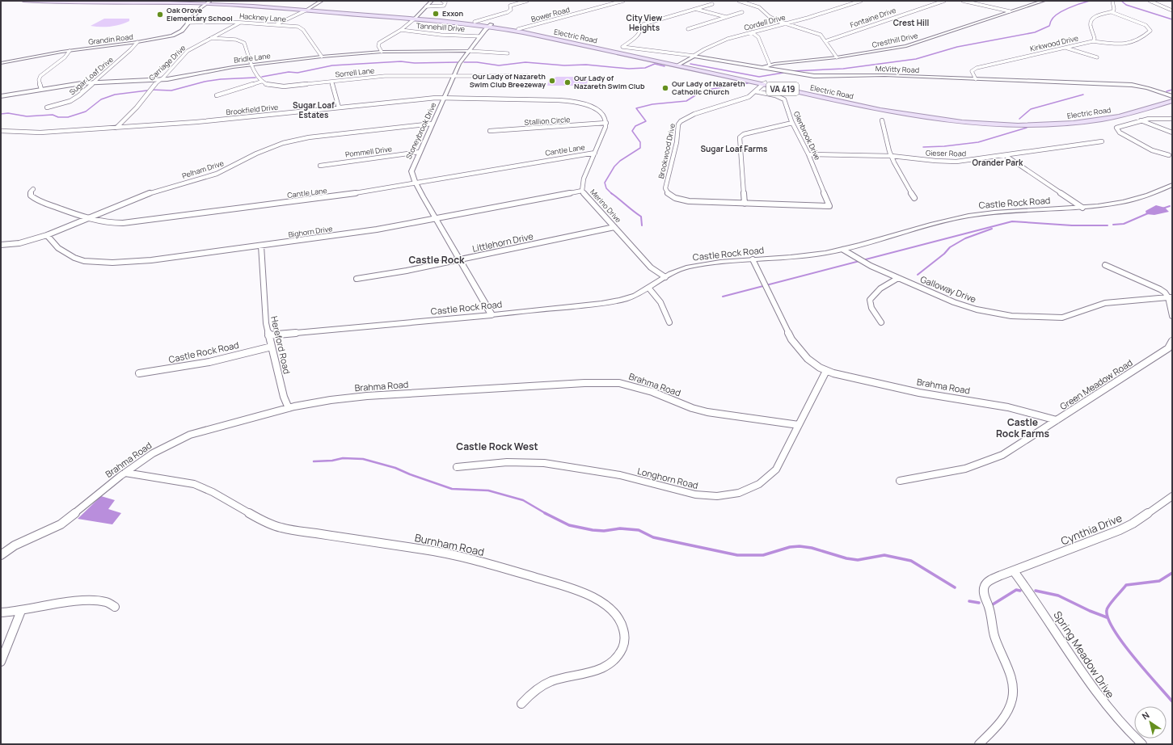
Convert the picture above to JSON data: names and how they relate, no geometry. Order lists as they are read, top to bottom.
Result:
{
  "streets": {
    "main road": ["Electric Road", "VA 419"],
    "street": [
      "Bower Road",
      "Hackney Lane",
      "Fontaine Drive",
      "Cordell Drive",
      "Tannehill Drive",
      "Grandin Road",
      "Cresthill Drive",
      "Kirkwood Drive",
      "Bridle Lane",
      "Carriage Drive",
      "McVitty Road",
      "Sorrell Lane",
      "Sugar Loaf Drive",
      "Brookfield Drive",
      "Stallion Circle",
      "Stoneybrook Drive",
      "Glenbrook Drive",
      "Cantle Lane",
      "Brookwood Drive",
      "Pommell Drive",
      "Gieser Road",
      "Pelham Drive",
      "Castle Rock Road",
      "Merino Drive",
      "Bighorn Drive",
      "Littlehorn Drive",
      "Galloway Drive",
      "Hereford Road",
      "Brahma Road",
      "Green Meadow Road",
      "Longhorn Road",
      "Cynthia Drive",
      "Burnham Road",
      "Spring Meadow Drive"
    ]
  },
  "crossings": [
    ["Bower Road", "Electric Road"],
    ["Hackney Lane", "Grandin Road"],
    ["Hackney Lane", "Bridle Lane"],
    ["Hackney Lane", "Carriage Drive"],
    ["Cordell Drive", "Electric Road"],
    ["Cordell Drive", "McVitty Road"],
    ["Tannehill Drive", "Stoneybrook Drive"],
    ["Electric Road", "McVitty Road"],
    ["Electric Road", "VA 419"],
    ["Electric Road", "Stoneybrook Drive"],
    ["Electric Road", "Brookwood Drive"],
    ["Grandin Road", "Sugar Loaf Drive"],
    ["Grandin Road", "VA 419"],
    ["Cresthill Drive", "McVitty Road"],
    ["Kirkwood Drive", "McVitty Road"],
    ["Bridle Lane", "Carriage Drive"],
    ["Bridle Lane", "Sugar Loaf Drive"],
    ["Bridle Lane", "Stoneybrook Drive"],
    ["Carriage Drive", "Brookfield Drive"],
    ["Sorrell Lane", "Stoneybrook Drive"],
    ["Brookfield Drive", "Stallion Circle"],
    ["Brookfield Drive", "Stoneybrook Drive"],
    ["Brookfield Drive", "Merino Drive"],
    ["Stallion Circle", "Merino Drive"],
    ["Stoneybrook Drive", "Cantle Lane"],
    ["Stoneybrook Drive", "Pommell Drive"],
    ["Stoneybrook Drive", "Pelham Drive"],
    ["Stoneybrook Drive", "Castle Rock Road"],
    ["Stoneybrook Drive", "Bighorn Drive"],
    ["Stoneybrook Drive", "Littlehorn Drive"],
    ["Glenbrook Drive", "Brookwood Drive"],
    ["Glenbrook Drive", "Gieser Road"],
    ["Cantle Lane", "Pelham Drive"],
    ["Cantle Lane", "Merino Drive"],
    ["Pelham Drive", "Bighorn Drive"],
    ["Castle Rock Road", "Merino Drive"],
    ["Castle Rock Road", "Galloway Drive"],
    ["Castle Rock Road", "Hereford Road"],
    ["Merino Drive", "Bighorn Drive"],
    ["Merino Drive", "Littlehorn Drive"],
    ["Bighorn Drive", "Hereford Road"],
    ["Hereford Road", "Brahma Road"],
    ["Brahma Road", "Green Meadow Road"],
    ["Brahma Road", "Longhorn Road"],
    ["Brahma Road", "Burnham Road"],
    ["Cynthia Drive", "Spring Meadow Drive"]
  ],
  "districts": [
    "City View Heights",
    "Crest Hill",
    "Sugar Loaf Estates",
    "Sugar Loaf Farms",
    "Orander Park",
    "Castle Rock",
    "Castle Rock Farms",
    "Castle Rock West"
  ],
  "places": [
    "Exxon",
    "Oak Grove Elementary School",
    "Our Lady of Nazareth Swim Club Breezeway",
    "Our Lady of Nazareth Swim Club",
    "Our Lady of Nazareth Catholic Church"
  ],
  "north": "top left"
}
